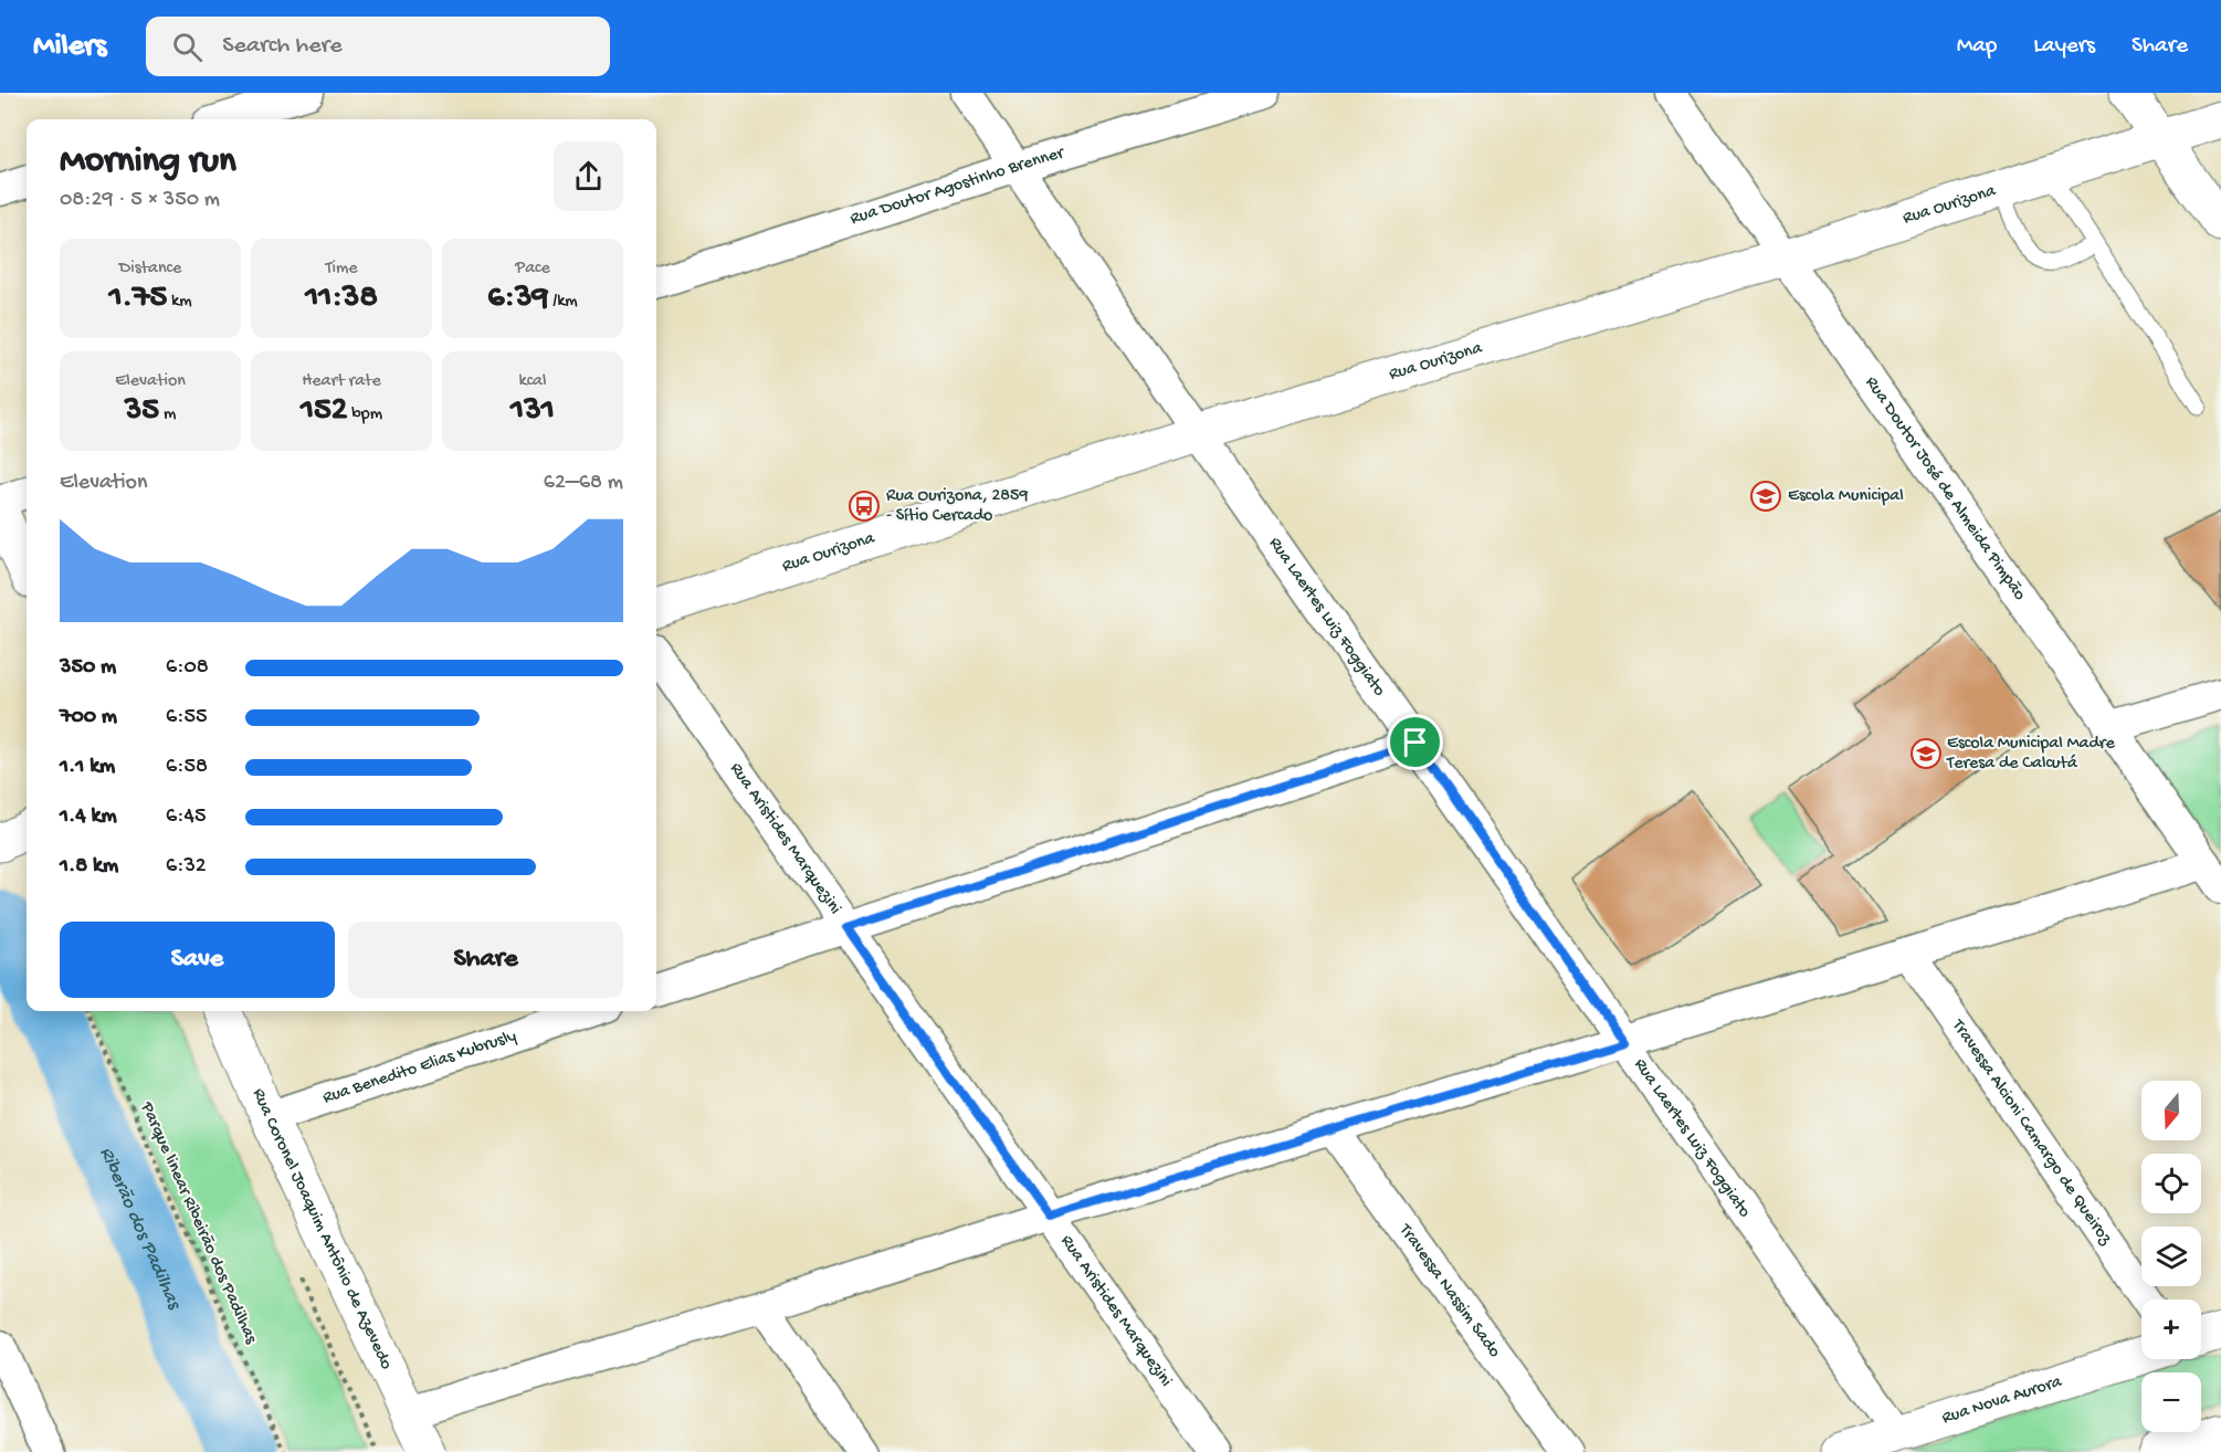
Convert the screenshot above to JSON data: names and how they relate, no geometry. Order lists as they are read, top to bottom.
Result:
{
  "streets": {
    "main road": ["Rua Ourizona", "Rua Coronel Joaquim Antônio de Azevedo", "Rua Nova Aurora"],
    "street": [
      "Rua Doutor Agostinho Brenner",
      "Rua Doutor José de Almeida Pimpão",
      "Rua Laertes Luiz Foggiato",
      "Rua Aristides Marquezini",
      "Rua Benedito Elias Kubrusly",
      "Travessa Alcioni Camargo de Queiroz",
      "Travessa Nassim Sado"
    ],
    "path": ["Parque linear Ribeirão dos Padilhas"]
  },
  "crossings": [
    ["Rua Doutor Agostinho Brenner", "Rua Laertes Luiz Foggiato"],
    ["Rua Ourizona", "Rua Doutor José de Almeida Pimpão"],
    ["Rua Ourizona", "Rua Laertes Luiz Foggiato"],
    ["Rua Laertes Luiz Foggiato", "Rua Nova Aurora"],
    ["Rua Benedito Elias Kubrusly", "Rua Coronel Joaquim Antônio de Azevedo"]
  ],
  "water": ["Riberão dos Padilhas"],
  "places": {
    "school or university": ["Escola Municipal", "Escola Municipal Madre Teresa de Calcutá"],
    "bus stop": ["Rua Ourizona, 2859 - Sítio Cercado"]
  },
  "north": "bottom",
  "page": {
    "header": "Milers",
    "search": "Search here",
    "nav": ["Map", "Layers", "Share"],
    "heading": ["Morning run", "08:29 · 5 × 350 m"],
    "stats": [
      ["Distance", "1.75 km"],
      ["Time", "11:38"],
      ["Pace", "6:39 /km"],
      ["Elevation", "35 m"],
      ["Heart rate", "152 bpm"],
      ["kcal", "131"]
    ],
    "chart": ["Elevation", "62–68 m"],
    "list": [
      {
        "name": "350 m",
        "note": "6:08"
      },
      {
        "name": "700 m",
        "note": "6:55"
      },
      {
        "name": "1.1 km",
        "note": "6:58"
      },
      {
        "name": "1.4 km",
        "note": "6:45"
      },
      {
        "name": "1.8 km",
        "note": "6:32"
      }
    ],
    "buttons": ["Save", "Share"],
    "map_buttons": ["+", "−"]
  }
}
